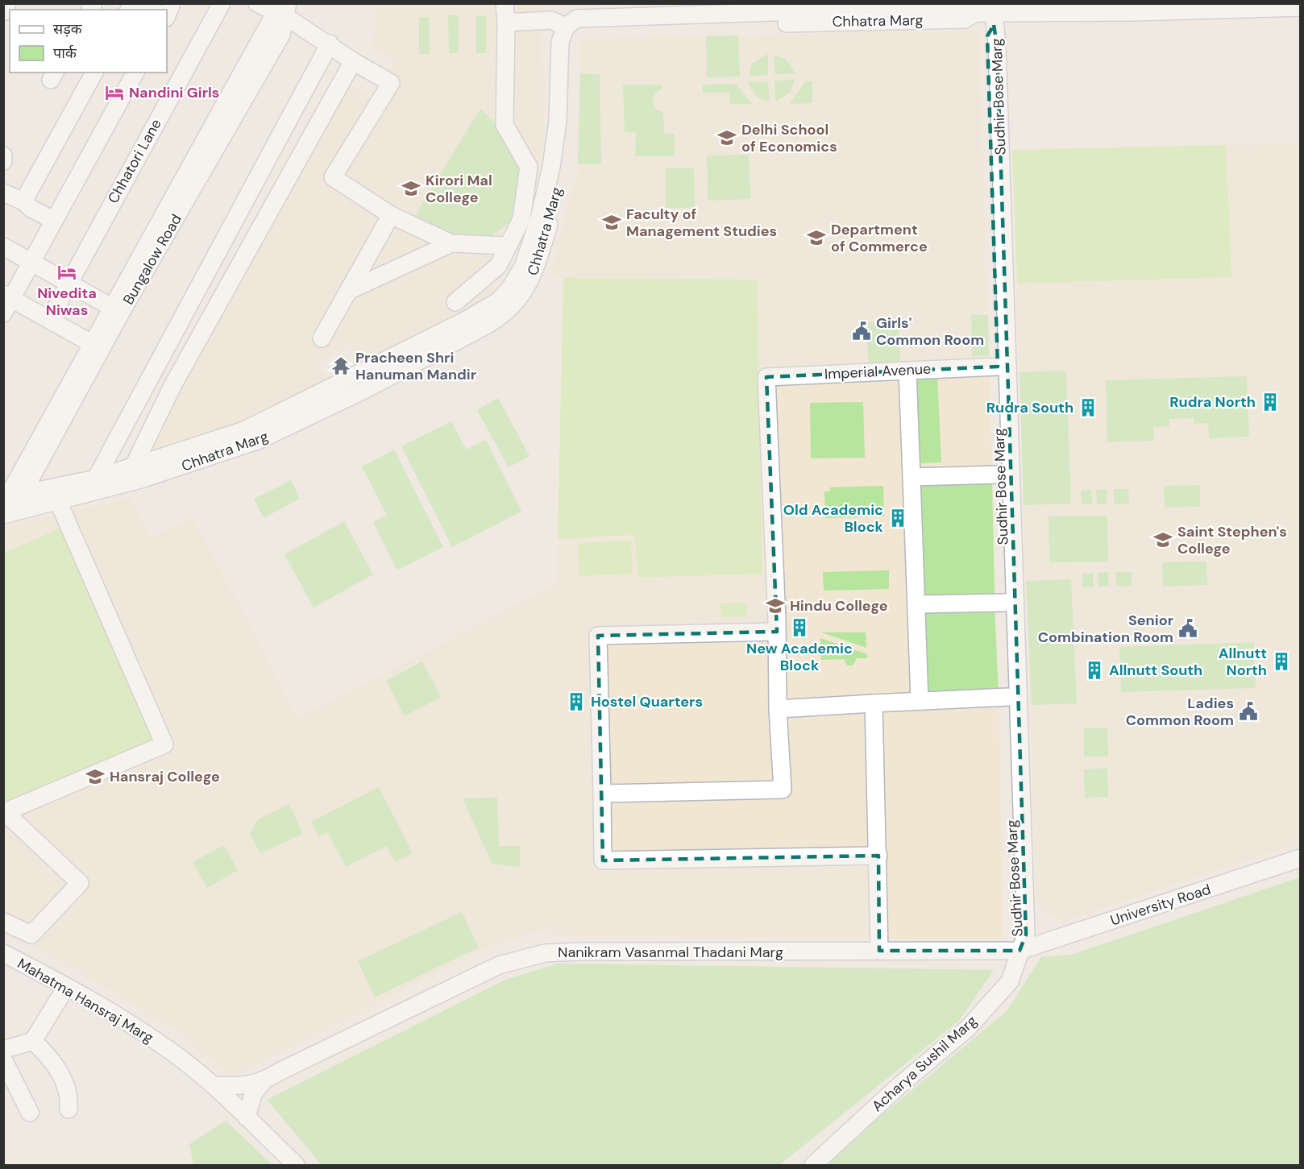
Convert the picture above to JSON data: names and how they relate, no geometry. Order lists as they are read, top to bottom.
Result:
{
  "streets": {
    "street": [
      "Chhatra Marg",
      "Sudhir Bose Marg",
      "Chhatori Lane",
      "Bungalow Road",
      "Imperial Avenue",
      "University Road",
      "Nanikram Vasanmal Thadani Marg",
      "Mahatma Hansraj Marg",
      "Acharya Sushil Marg"
    ]
  },
  "crossings": [
    ["Chhatra Marg", "Sudhir Bose Marg"],
    ["Chhatra Marg", "Bungalow Road"],
    ["Sudhir Bose Marg", "Imperial Avenue"],
    ["Sudhir Bose Marg", "University Road"],
    ["Sudhir Bose Marg", "Nanikram Vasanmal Thadani Marg"],
    ["Sudhir Bose Marg", "Acharya Sushil Marg"],
    ["University Road", "Nanikram Vasanmal Thadani Marg"],
    ["University Road", "Acharya Sushil Marg"],
    ["Nanikram Vasanmal Thadani Marg", "Acharya Sushil Marg"]
  ],
  "places": {
    "hotel": ["Nandini Girls", "Nivedita Niwas"],
    "school or university": [
      "Delhi School of Economics",
      "Kirori Mal College",
      "Faculty of Management Studies",
      "Department of Commerce",
      "Saint Stephen's College",
      "Hindu College",
      "Hansraj College"
    ],
    "public building": ["Girls' Common Room", "Senior Combination Room", "Ladies Common Room"],
    "temple": ["Pracheen Shri Hanuman Mandir"],
    "building": [
      "Rudra North",
      "Rudra South",
      "Old Academic Block",
      "New Academic Block",
      "Allnutt North",
      "Allnutt South",
      "Hostel Quarters"
    ]
  },
  "legend": ["सड़क", "पार्क"]
}
